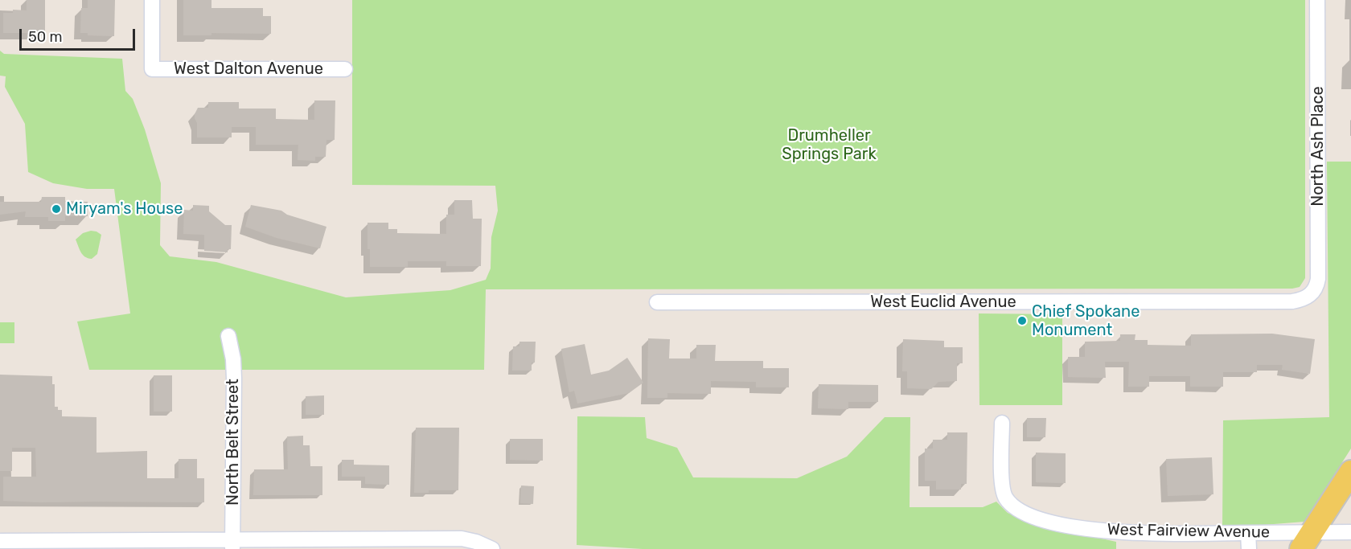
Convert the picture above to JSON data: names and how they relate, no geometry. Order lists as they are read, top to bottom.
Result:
{
  "streets": {
    "street": [
      "West Dalton Avenue",
      "North Ash Place",
      "West Euclid Avenue",
      "North Belt Street",
      "West Fairview Avenue"
    ]
  },
  "crossings": [
    ["North Ash Place", "West Euclid Avenue"]
  ],
  "parks": ["Drumheller Springs Park"],
  "places": ["Miryam's House", "Chief Spokane Monument"],
  "scale_bar": "50 m"
}
